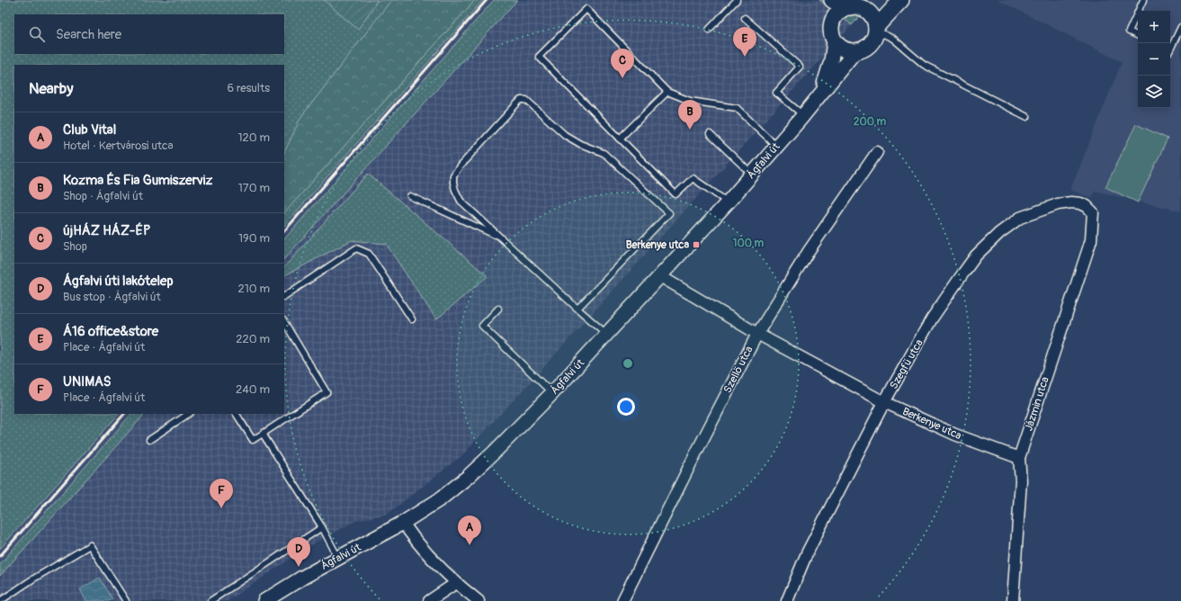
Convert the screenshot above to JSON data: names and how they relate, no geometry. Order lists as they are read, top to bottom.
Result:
{
  "streets": {
    "street": [
      "Ágfalvi út",
      "Szegfű utca",
      "Szellő utca",
      "Jázmin utca",
      "Berkenye utca"
    ]
  },
  "crossings": [
    ["Ágfalvi út", "Berkenye utca"],
    ["Szegfű utca", "Jázmin utca"],
    ["Szegfű utca", "Berkenye utca"],
    ["Szellő utca", "Berkenye utca"],
    ["Jázmin utca", "Berkenye utca"]
  ],
  "places": {
    "transit": ["Berkenye utca"]
  },
  "page": {
    "map_buttons": ["+", "−"],
    "search": "Search here",
    "pins": [
      "E",
      "C",
      "B",
      "F",
      "A",
      "D"
    ],
    "heading": ["Nearby", "6 results"],
    "list": [
      {
        "mark": "A",
        "name": "Club Vital",
        "note": "Hotel · Kertvárosi utca",
        "value": "120 m"
      },
      {
        "mark": "B",
        "name": "Kozma És Fia Gumiszerviz",
        "note": "Shop · Ágfalvi út",
        "value": "170 m"
      },
      {
        "mark": "C",
        "name": "újHÁZ HÁZ-ÉP",
        "note": "Shop",
        "value": "190 m"
      },
      {
        "mark": "D",
        "name": "Ágfalvi úti lakótelep",
        "note": "Bus stop · Ágfalvi út",
        "value": "210 m"
      },
      {
        "mark": "E",
        "name": "Á16 office&store",
        "note": "Place · Ágfalvi út",
        "value": "220 m"
      },
      {
        "mark": "F",
        "name": "UNIMAS",
        "note": "Place · Ágfalvi út",
        "value": "240 m"
      }
    ]
  },
  "rings": ["200 m", "100 m"]
}
